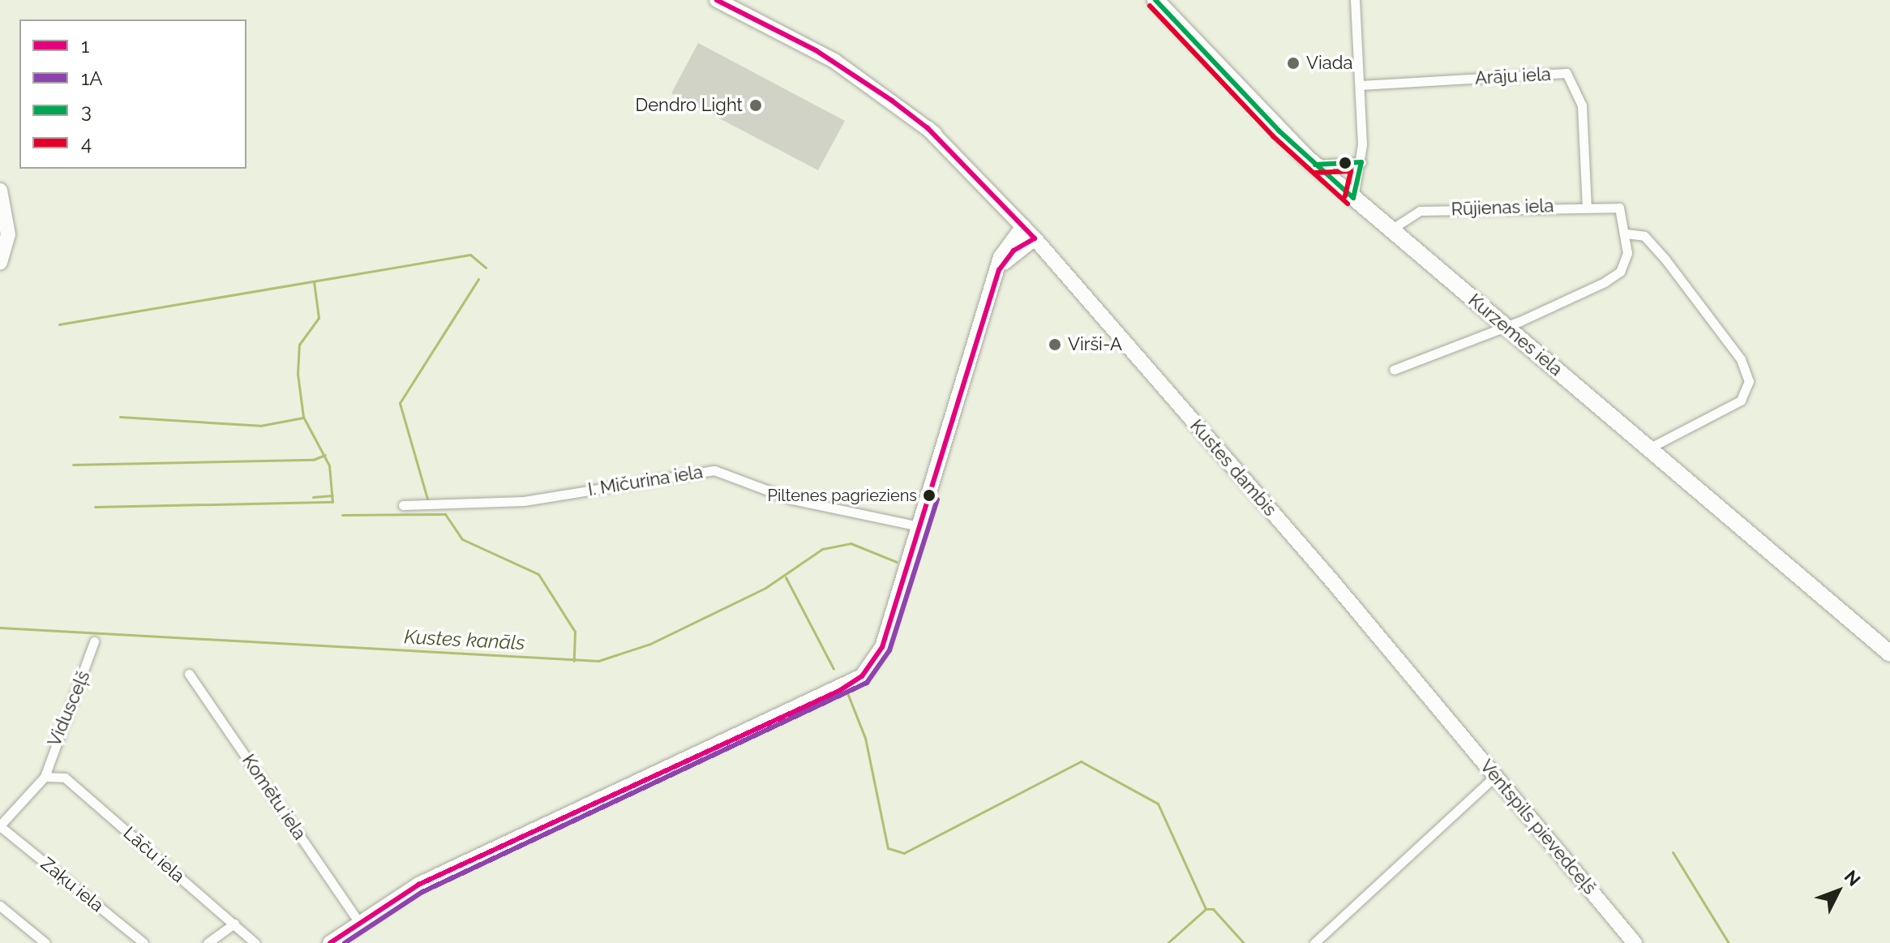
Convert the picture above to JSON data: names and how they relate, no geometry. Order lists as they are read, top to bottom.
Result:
{
  "streets": {
    "highway": ["Kurzemes iela"],
    "main road": ["Kustes dambis", "Ventspils pievedceļš"],
    "street": [
      "Arāju iela",
      "Rūjienas iela",
      "I. Mičurina iela",
      "Vidusceļš",
      "Komētu iela",
      "Lāču iela",
      "Zaķu iela"
    ]
  },
  "crossings": [
    ["Arāju iela", "Rūjienas iela"],
    ["Rūjienas iela", "Kurzemes iela"],
    ["Kustes dambis", "Ventspils pievedceļš"],
    ["Vidusceļš", "Lāču iela"],
    ["Vidusceļš", "Zaķu iela"]
  ],
  "water": ["Kustes kanāls"],
  "places": [
    "Viada",
    "Dendro Light",
    "Virši-A",
    "Piltenes pagrieziens"
  ],
  "lines": [
    "transit line 1",
    "transit line 3",
    "transit line 4",
    "transit line 1A"
  ],
  "legend": [
    "1",
    "1A",
    "3",
    "4"
  ],
  "north": "top right"
}
